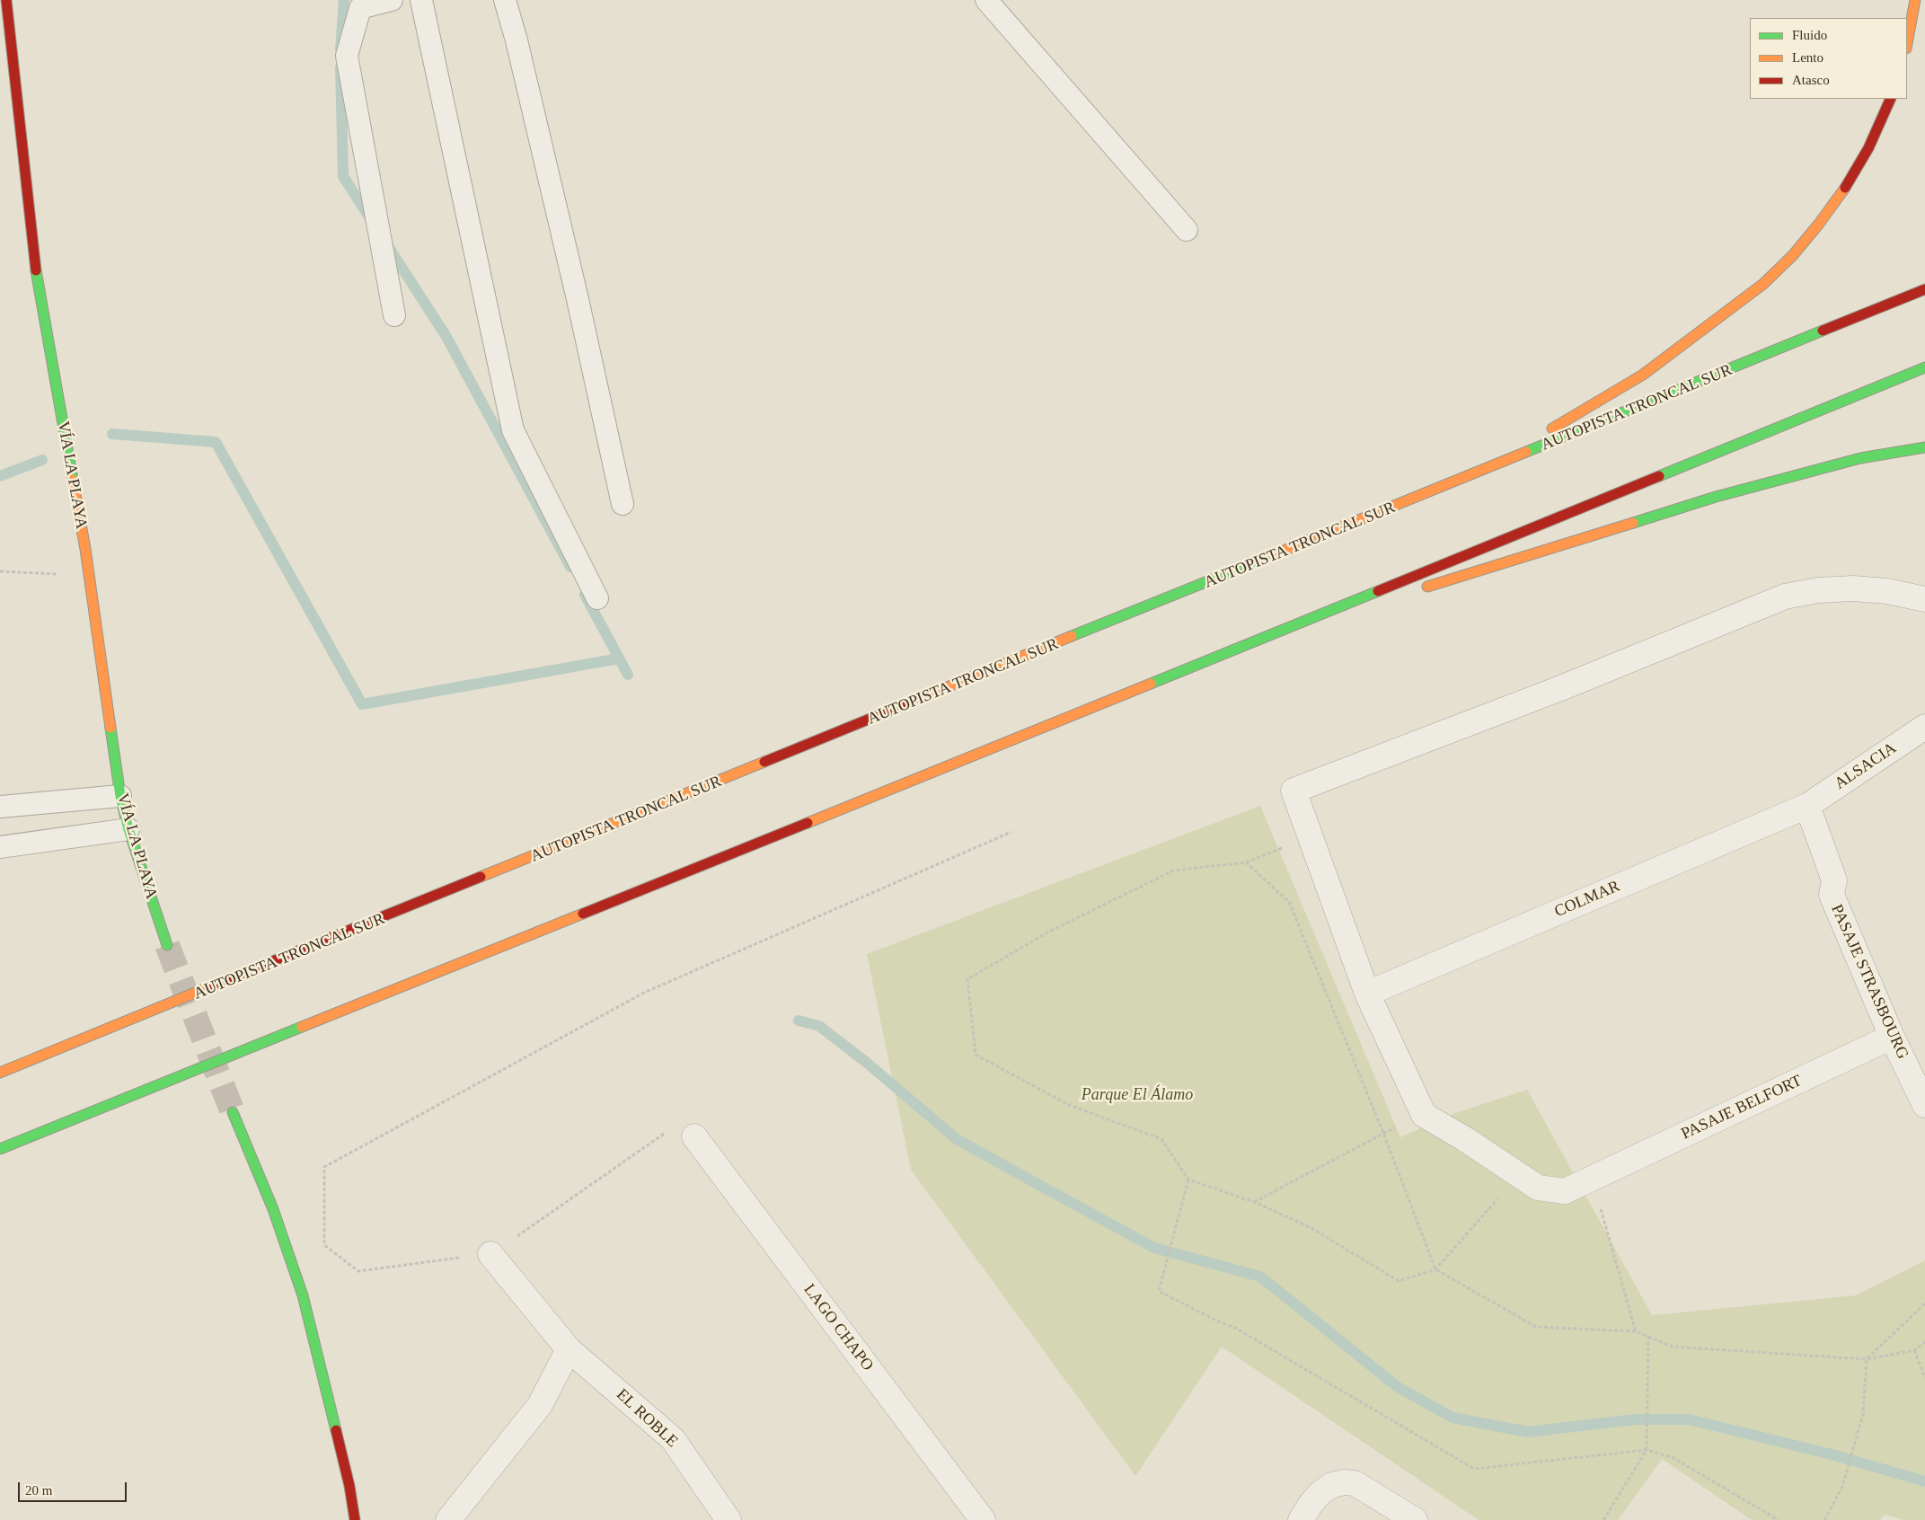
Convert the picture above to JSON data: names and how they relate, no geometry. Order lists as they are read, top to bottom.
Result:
{
  "streets": {
    "main road": ["AUTOPISTA TRONCAL SUR", "VÍA LA PLAYA"],
    "street": [
      "ALSACIA",
      "COLMAR",
      "PASAJE STRASBOURG",
      "PASAJE BELFORT",
      "LAGO CHAPO",
      "EL ROBLE"
    ]
  },
  "crossings": [
    ["ALSACIA", "COLMAR"],
    ["ALSACIA", "PASAJE STRASBOURG"],
    ["COLMAR", "PASAJE STRASBOURG"],
    ["PASAJE STRASBOURG", "PASAJE BELFORT"]
  ],
  "parks": ["Parque El Álamo"],
  "legend": ["Fluido", "Lento", "Atasco"],
  "scale_bar": "20 m"
}
